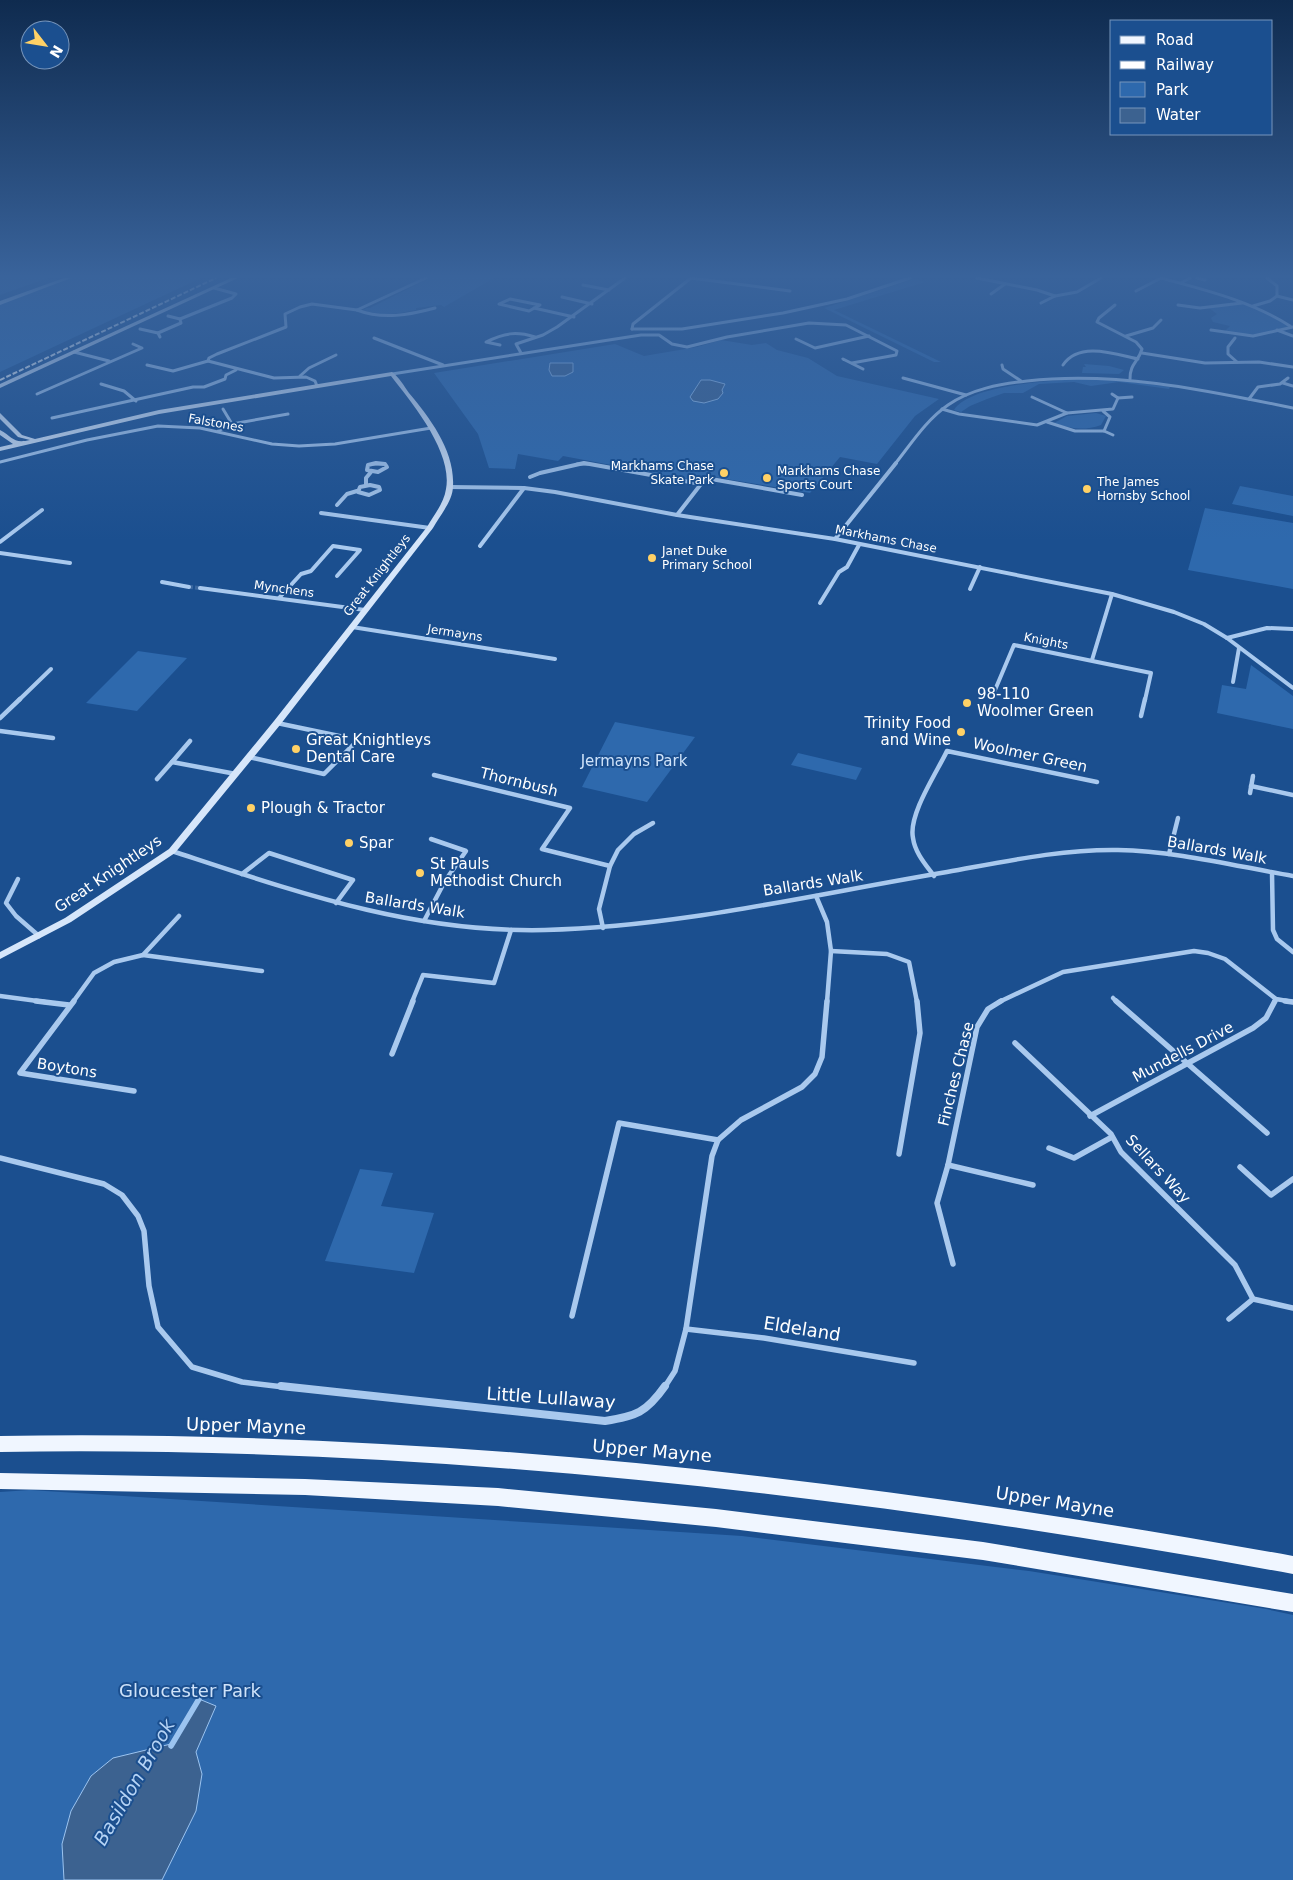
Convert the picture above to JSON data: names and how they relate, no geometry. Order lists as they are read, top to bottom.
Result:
{
  "streets": {
    "main road": ["Upper Mayne"],
    "street": [
      "Falstones",
      "Markhams Chase",
      "Great Knightleys",
      "Mynchens",
      "Jermayns",
      "Knights",
      "Woolmer Green",
      "Thornbush",
      "Ballards Walk",
      "Mundells Drive",
      "Boytons",
      "Finches Chase",
      "Sellars Way",
      "Eldeland",
      "Little Lullaway"
    ]
  },
  "crossings": [
    ["Markhams Chase", "Great Knightleys"],
    ["Great Knightleys", "Mynchens"],
    ["Great Knightleys", "Jermayns"],
    ["Great Knightleys", "Ballards Walk"],
    ["Woolmer Green", "Ballards Walk"],
    ["Mundells Drive", "Finches Chase"],
    ["Mundells Drive", "Sellars Way"],
    ["Eldeland", "Little Lullaway"]
  ],
  "water": ["Basildon Brook"],
  "parks": ["Jermayns Park", "Gloucester Park"],
  "places": [
    "Markhams Chase Skate Park",
    "Markhams Chase Sports Court",
    "The James Hornsby School",
    "Janet Duke Primary School",
    "98-110 Woolmer Green",
    "Trinity Food and Wine",
    "Great Knightleys Dental Care",
    "Plough & Tractor",
    "Spar",
    "St Pauls Methodist Church"
  ],
  "legend": [
    "Road",
    "Railway",
    "Park",
    "Water"
  ],
  "north": "bottom right"
}
